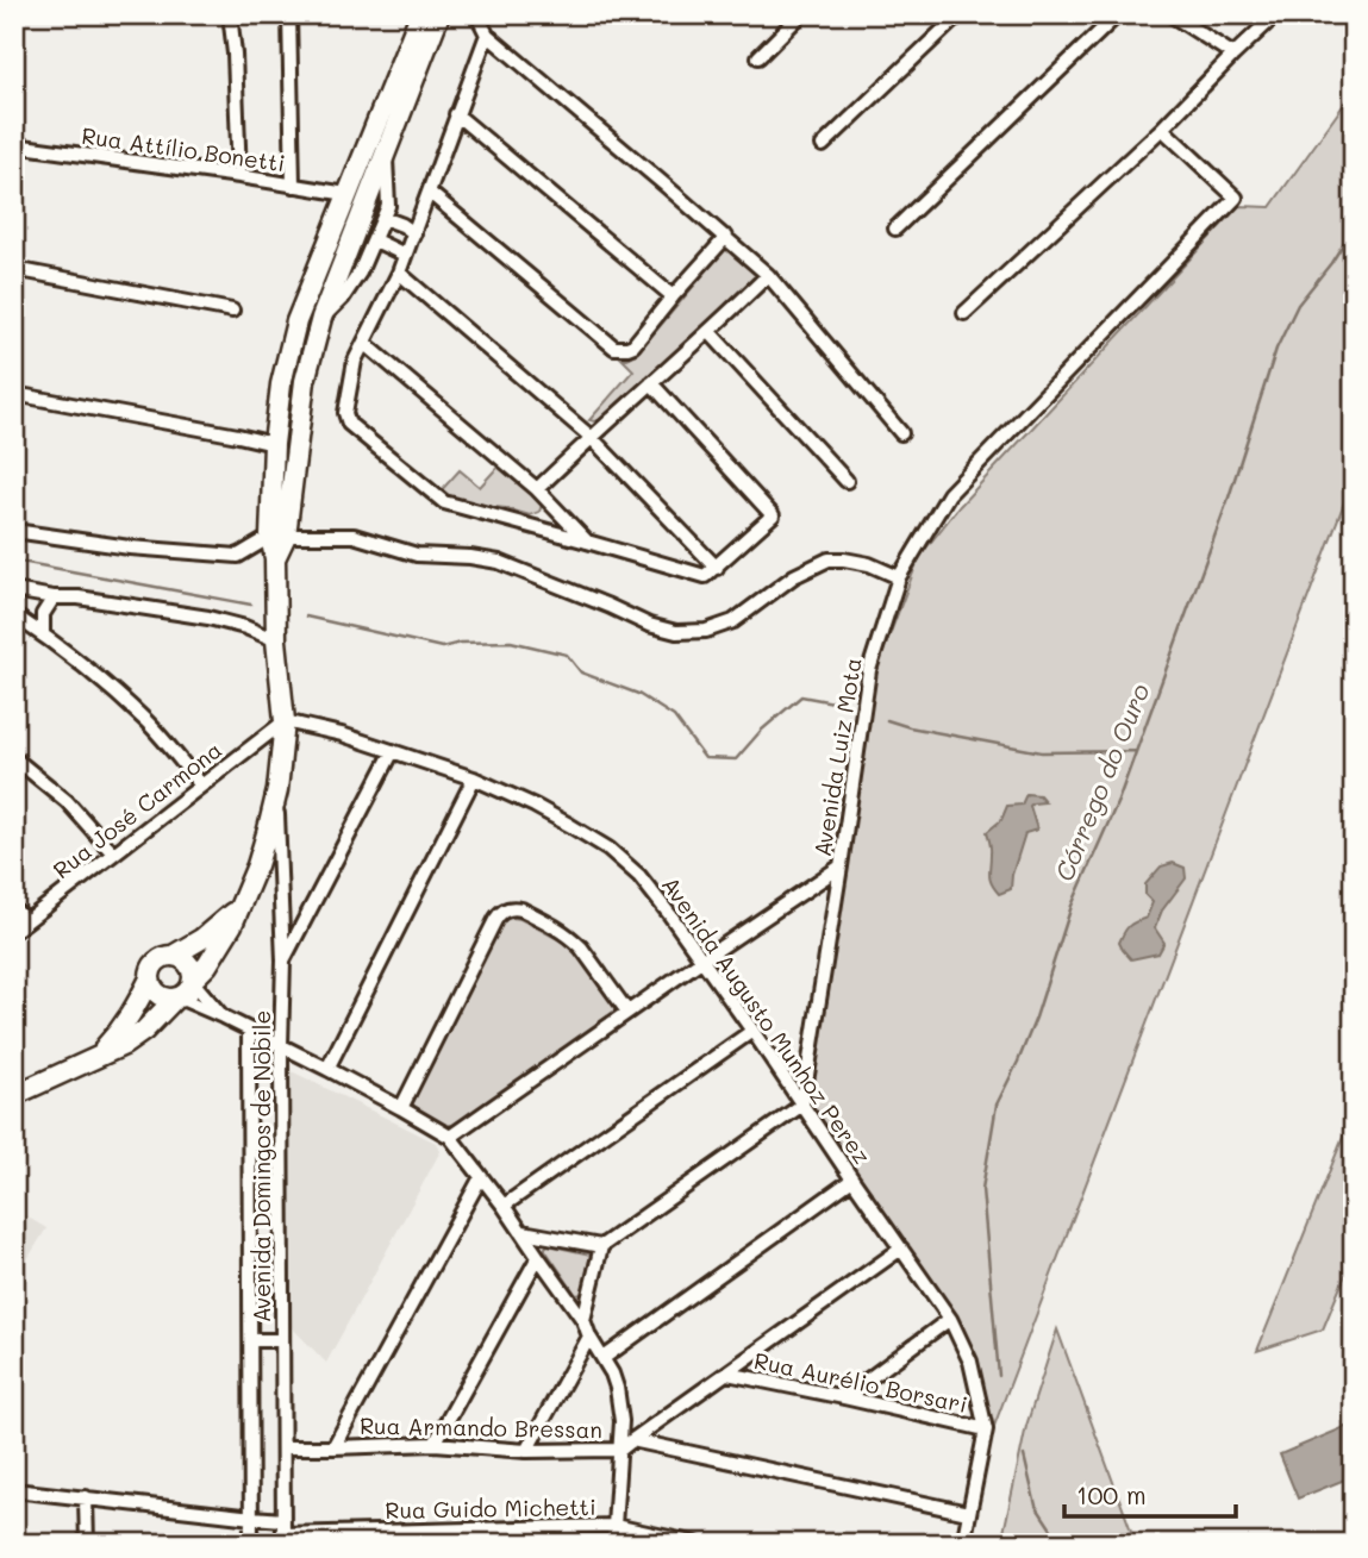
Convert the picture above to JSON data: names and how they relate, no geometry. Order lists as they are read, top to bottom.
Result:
{
  "streets": {
    "street": [
      "Rua Attílio Bonetti",
      "Avenida Luiz Mota",
      "Rua José Carmona",
      "Avenida Augusto Munhoz Perez",
      "Avenida Domingos de Nobile",
      "Rua Aurélio Borsari",
      "Rua Armando Bressan",
      "Rua Guido Michetti"
    ]
  },
  "crossings": [
    ["Avenida Luiz Mota", "Avenida Augusto Munhoz Perez"],
    ["Rua José Carmona", "Avenida Augusto Munhoz Perez"],
    ["Avenida Augusto Munhoz Perez", "Rua Aurélio Borsari"],
    ["Avenida Augusto Munhoz Perez", "Rua Armando Bressan"],
    ["Avenida Domingos de Nobile", "Rua Armando Bressan"],
    ["Avenida Domingos de Nobile", "Rua Guido Michetti"]
  ],
  "water": ["Córrego do Ouro"],
  "scale_bar": "100 m"
}
